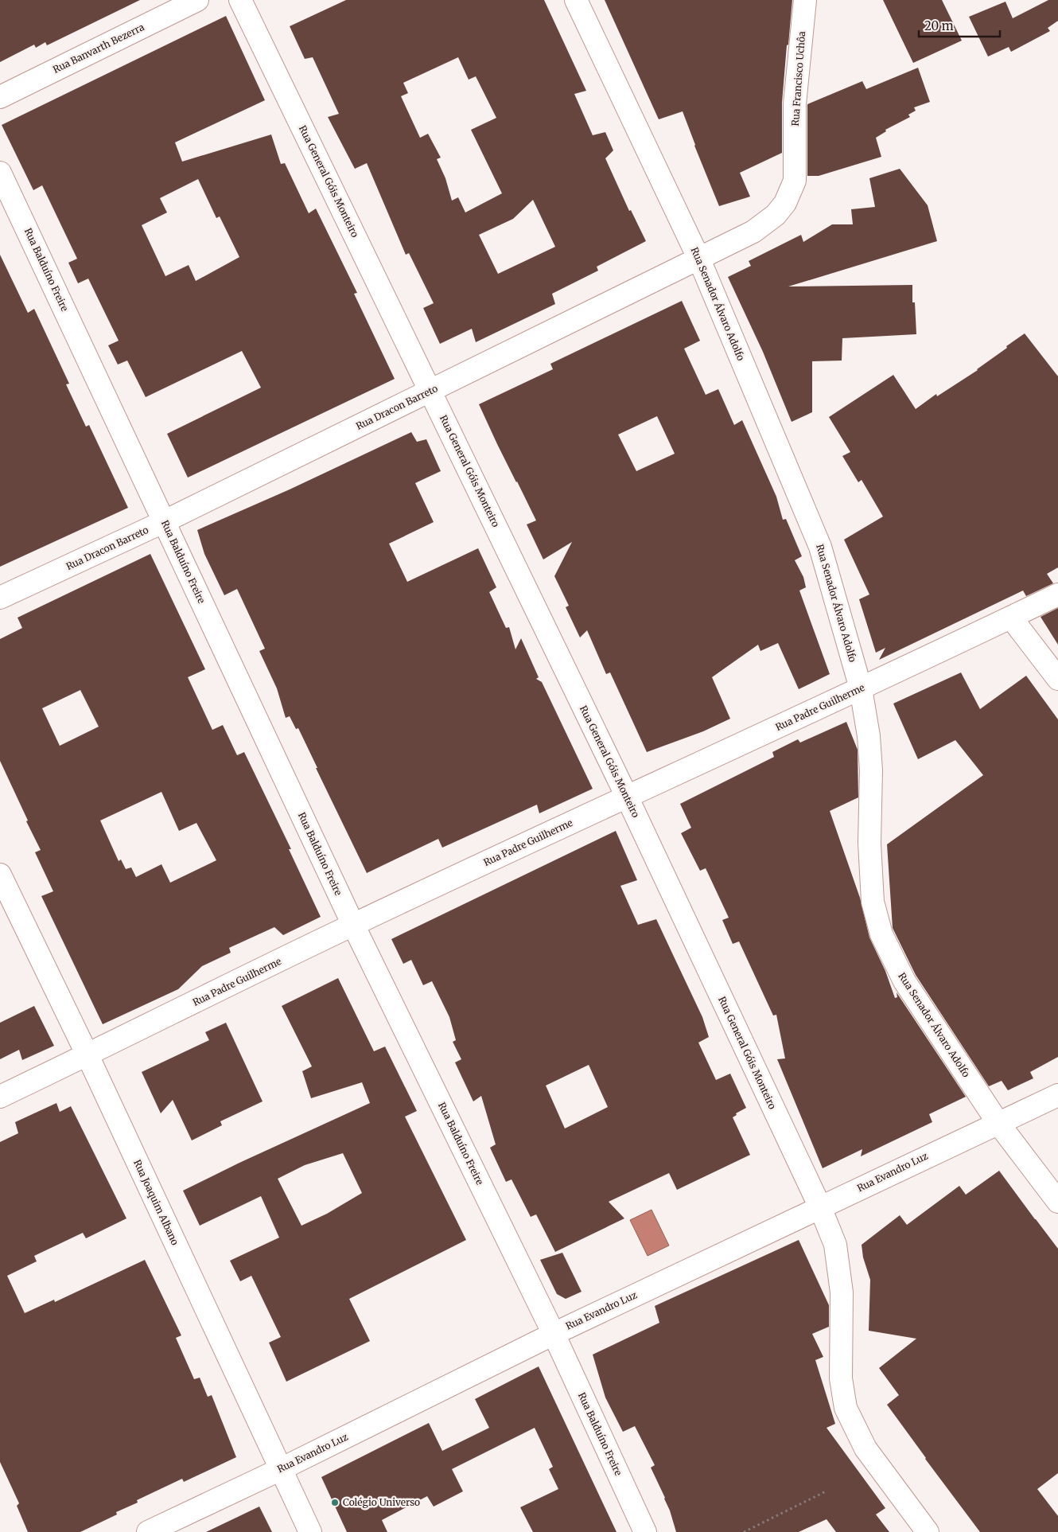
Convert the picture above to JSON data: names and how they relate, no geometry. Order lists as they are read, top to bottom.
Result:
{
  "streets": {
    "street": [
      "Rua Banvarth Bezerra",
      "Rua Francisco Uchôa",
      "Rua General Góis Monteiro",
      "Rua Balduíno Freire",
      "Rua Senador Álvaro Adolfo",
      "Rua Dracon Barreto",
      "Rua Padre Guilherme",
      "Rua Evandro Luz",
      "Rua Joaquim Albano"
    ]
  },
  "crossings": [
    ["Rua Francisco Uchôa", "Rua Dracon Barreto"],
    ["Rua General Góis Monteiro", "Rua Dracon Barreto"],
    ["Rua General Góis Monteiro", "Rua Padre Guilherme"],
    ["Rua General Góis Monteiro", "Rua Evandro Luz"],
    ["Rua Balduíno Freire", "Rua Dracon Barreto"],
    ["Rua Balduíno Freire", "Rua Padre Guilherme"],
    ["Rua Balduíno Freire", "Rua Evandro Luz"],
    ["Rua Senador Álvaro Adolfo", "Rua Dracon Barreto"],
    ["Rua Senador Álvaro Adolfo", "Rua Padre Guilherme"],
    ["Rua Senador Álvaro Adolfo", "Rua Evandro Luz"],
    ["Rua Padre Guilherme", "Rua Joaquim Albano"],
    ["Rua Evandro Luz", "Rua Joaquim Albano"]
  ],
  "places": ["Colégio Universo"],
  "scale_bar": "20 m"
}
